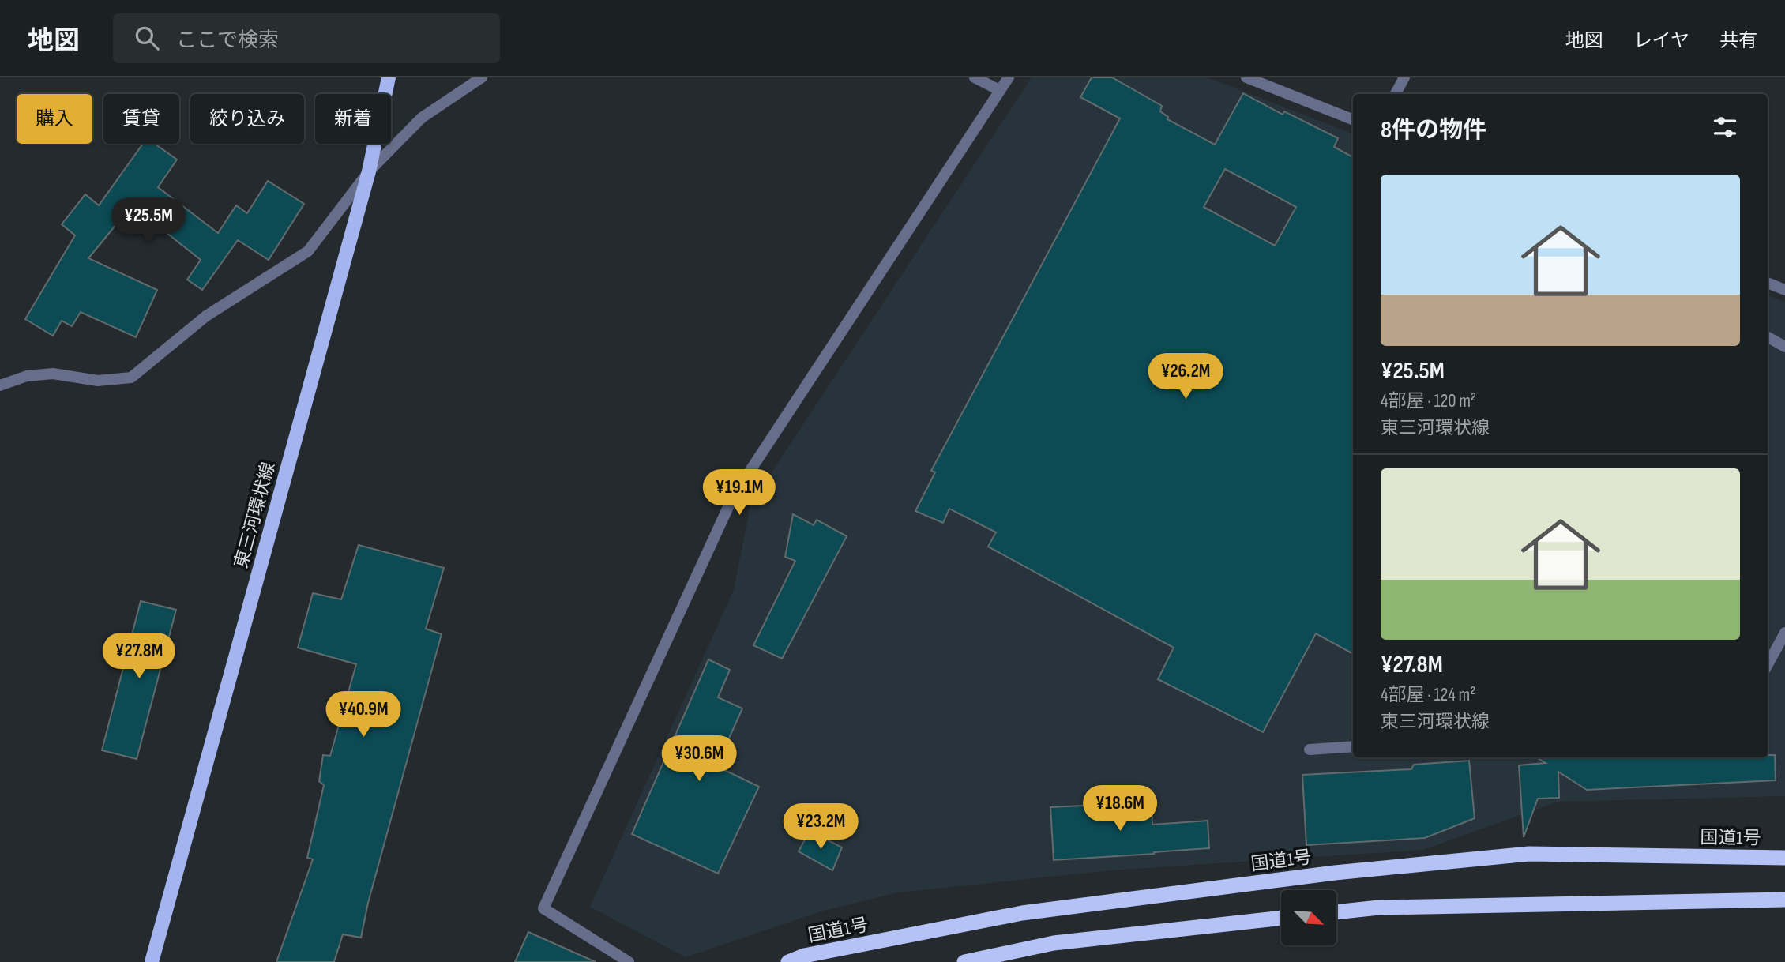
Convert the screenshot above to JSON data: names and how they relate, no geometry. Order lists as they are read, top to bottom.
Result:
{
  "streets": {
    "highway": ["国道1号"],
    "main road": ["東三河環状線"]
  },
  "north": "bottom right",
  "page": {
    "header": "地図",
    "search": "ここで検索",
    "nav": ["地図", "レイヤ", "共有"],
    "chip": [
      "購入",
      "賃貸",
      "絞り込み",
      "新着"
    ],
    "heading": "8件の物件",
    "list": [
      {
        "name": "¥25.5M",
        "note": "4部屋 · 120 m² · 東三河環状線"
      },
      {
        "name": "¥27.8M",
        "note": "4部屋 · 124 m² · 東三河環状線"
      }
    ],
    "price": [
      "¥25.5M",
      "¥26.2M",
      "¥19.1M",
      "¥27.8M",
      "¥40.9M",
      "¥30.6M",
      "¥18.6M",
      "¥23.2M"
    ]
  }
}
